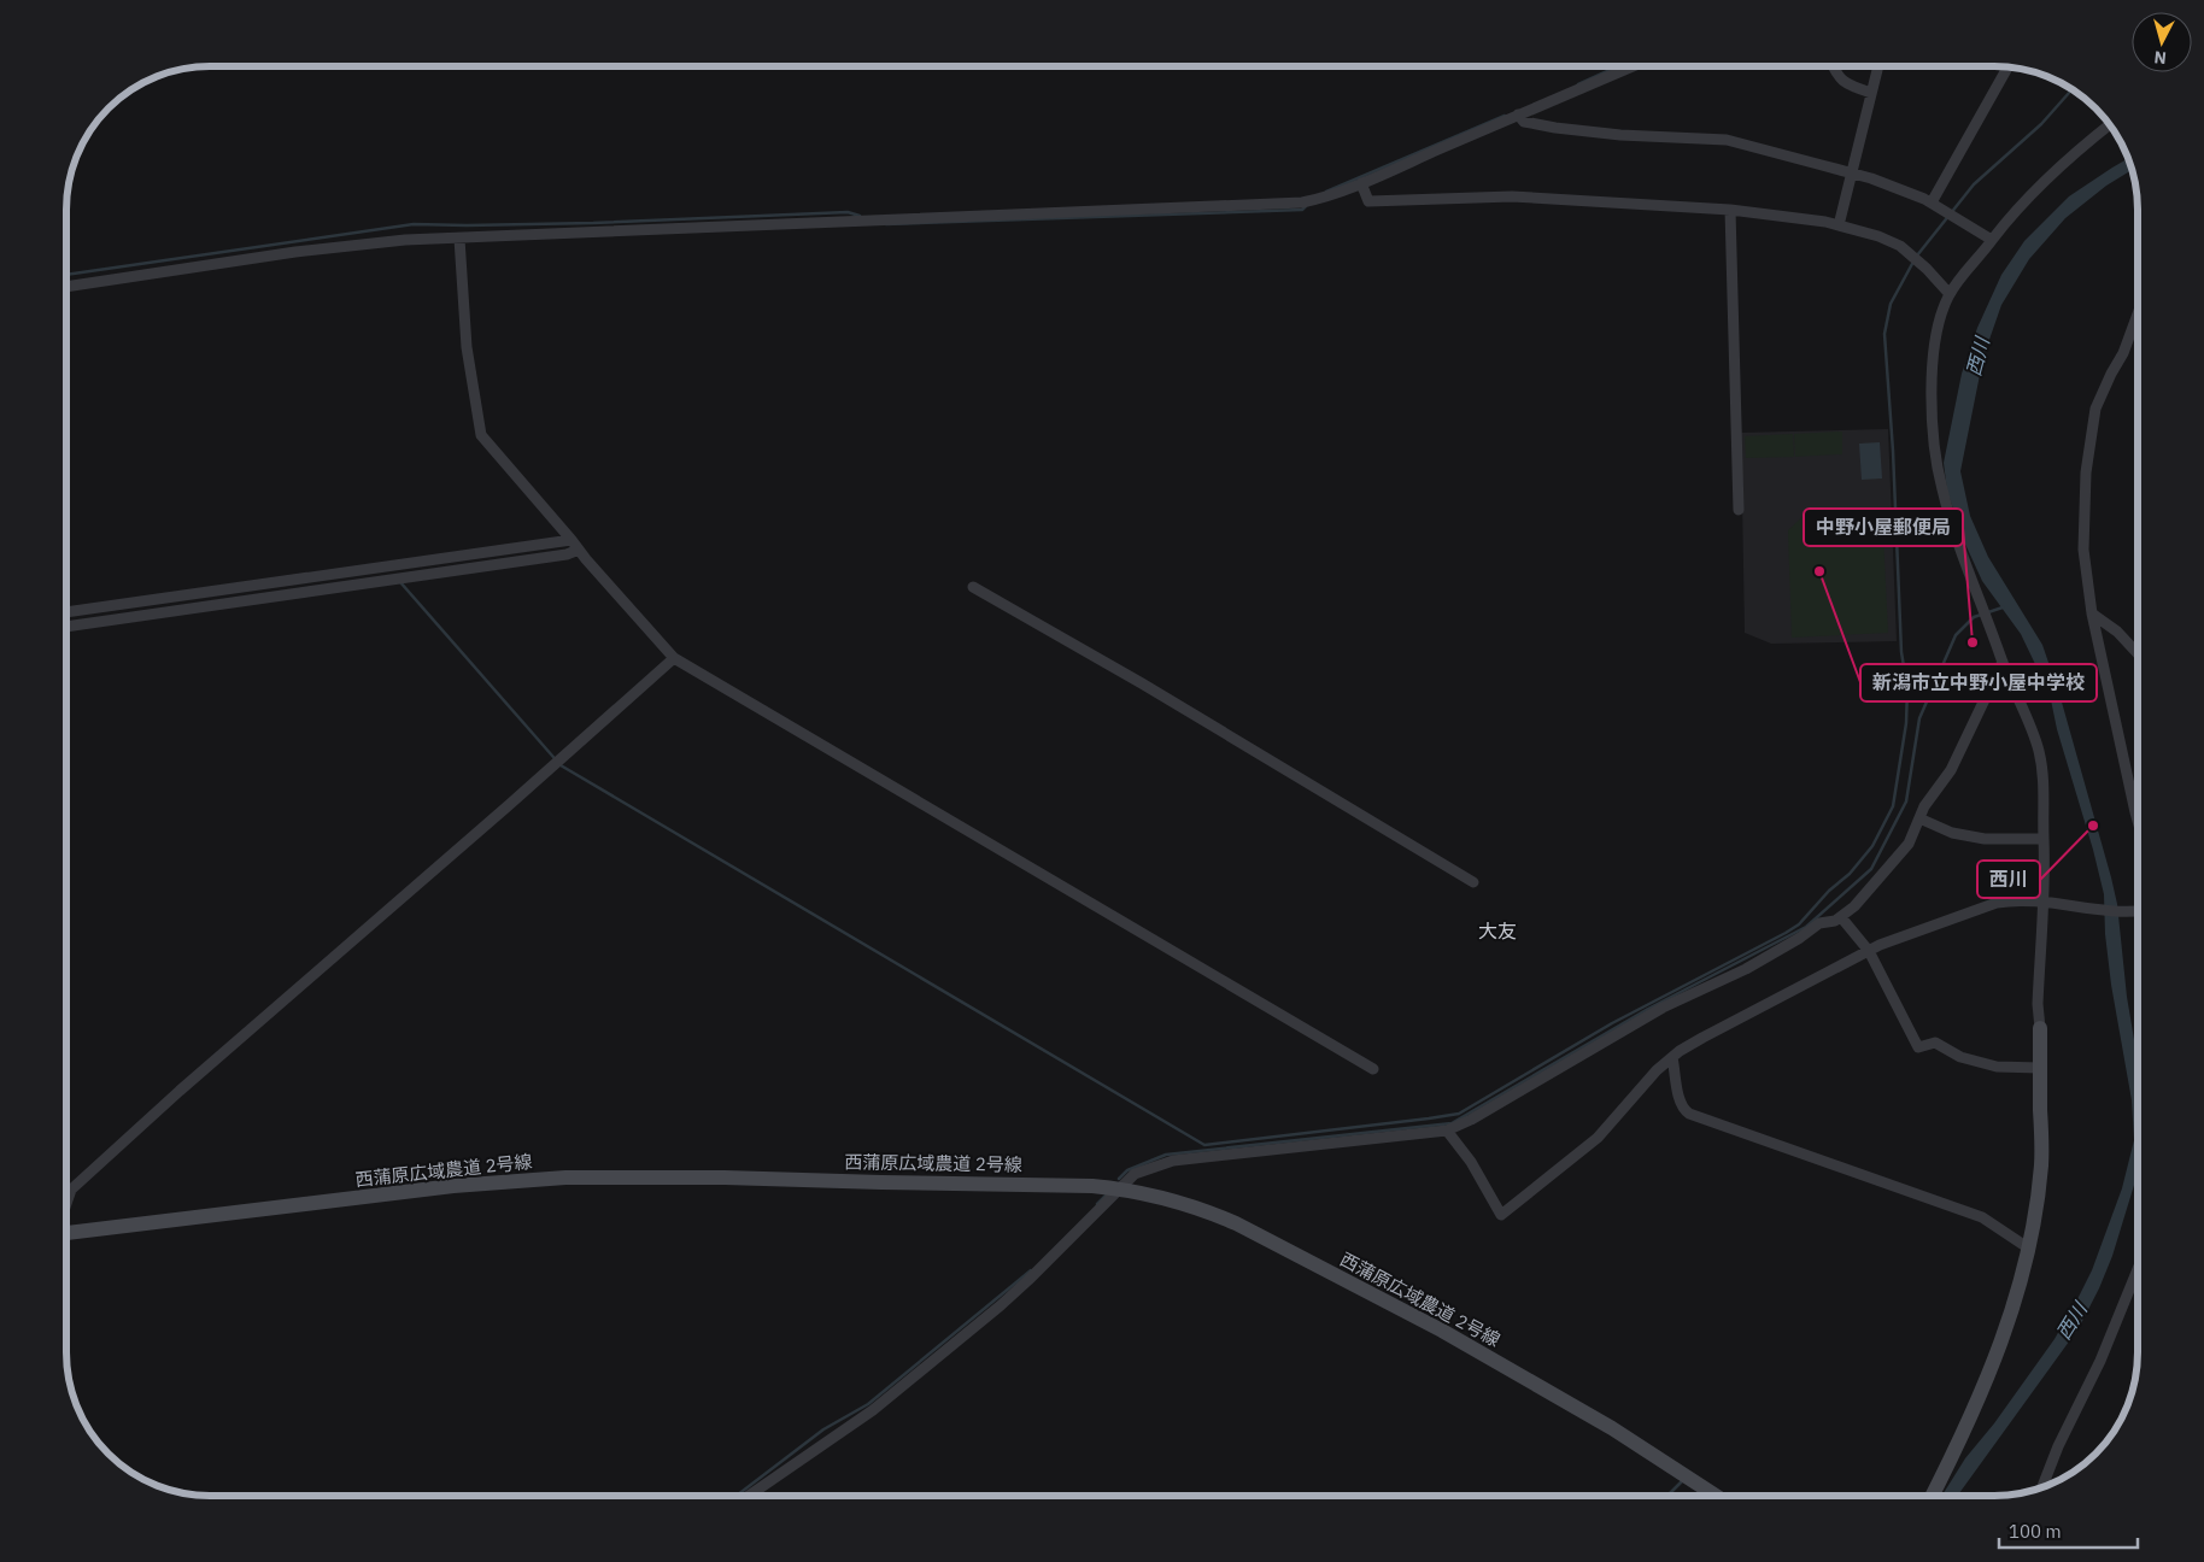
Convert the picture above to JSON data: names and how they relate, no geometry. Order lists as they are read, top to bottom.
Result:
{
  "streets": {
    "street": ["西蒲原広域農道 2号線"]
  },
  "districts": ["大友"],
  "water": ["西川"],
  "places": ["新潟市立中野小屋中学校", "中野小屋郵便局", "西川"],
  "scale_bar": "100 m",
  "north": "bottom"
}
